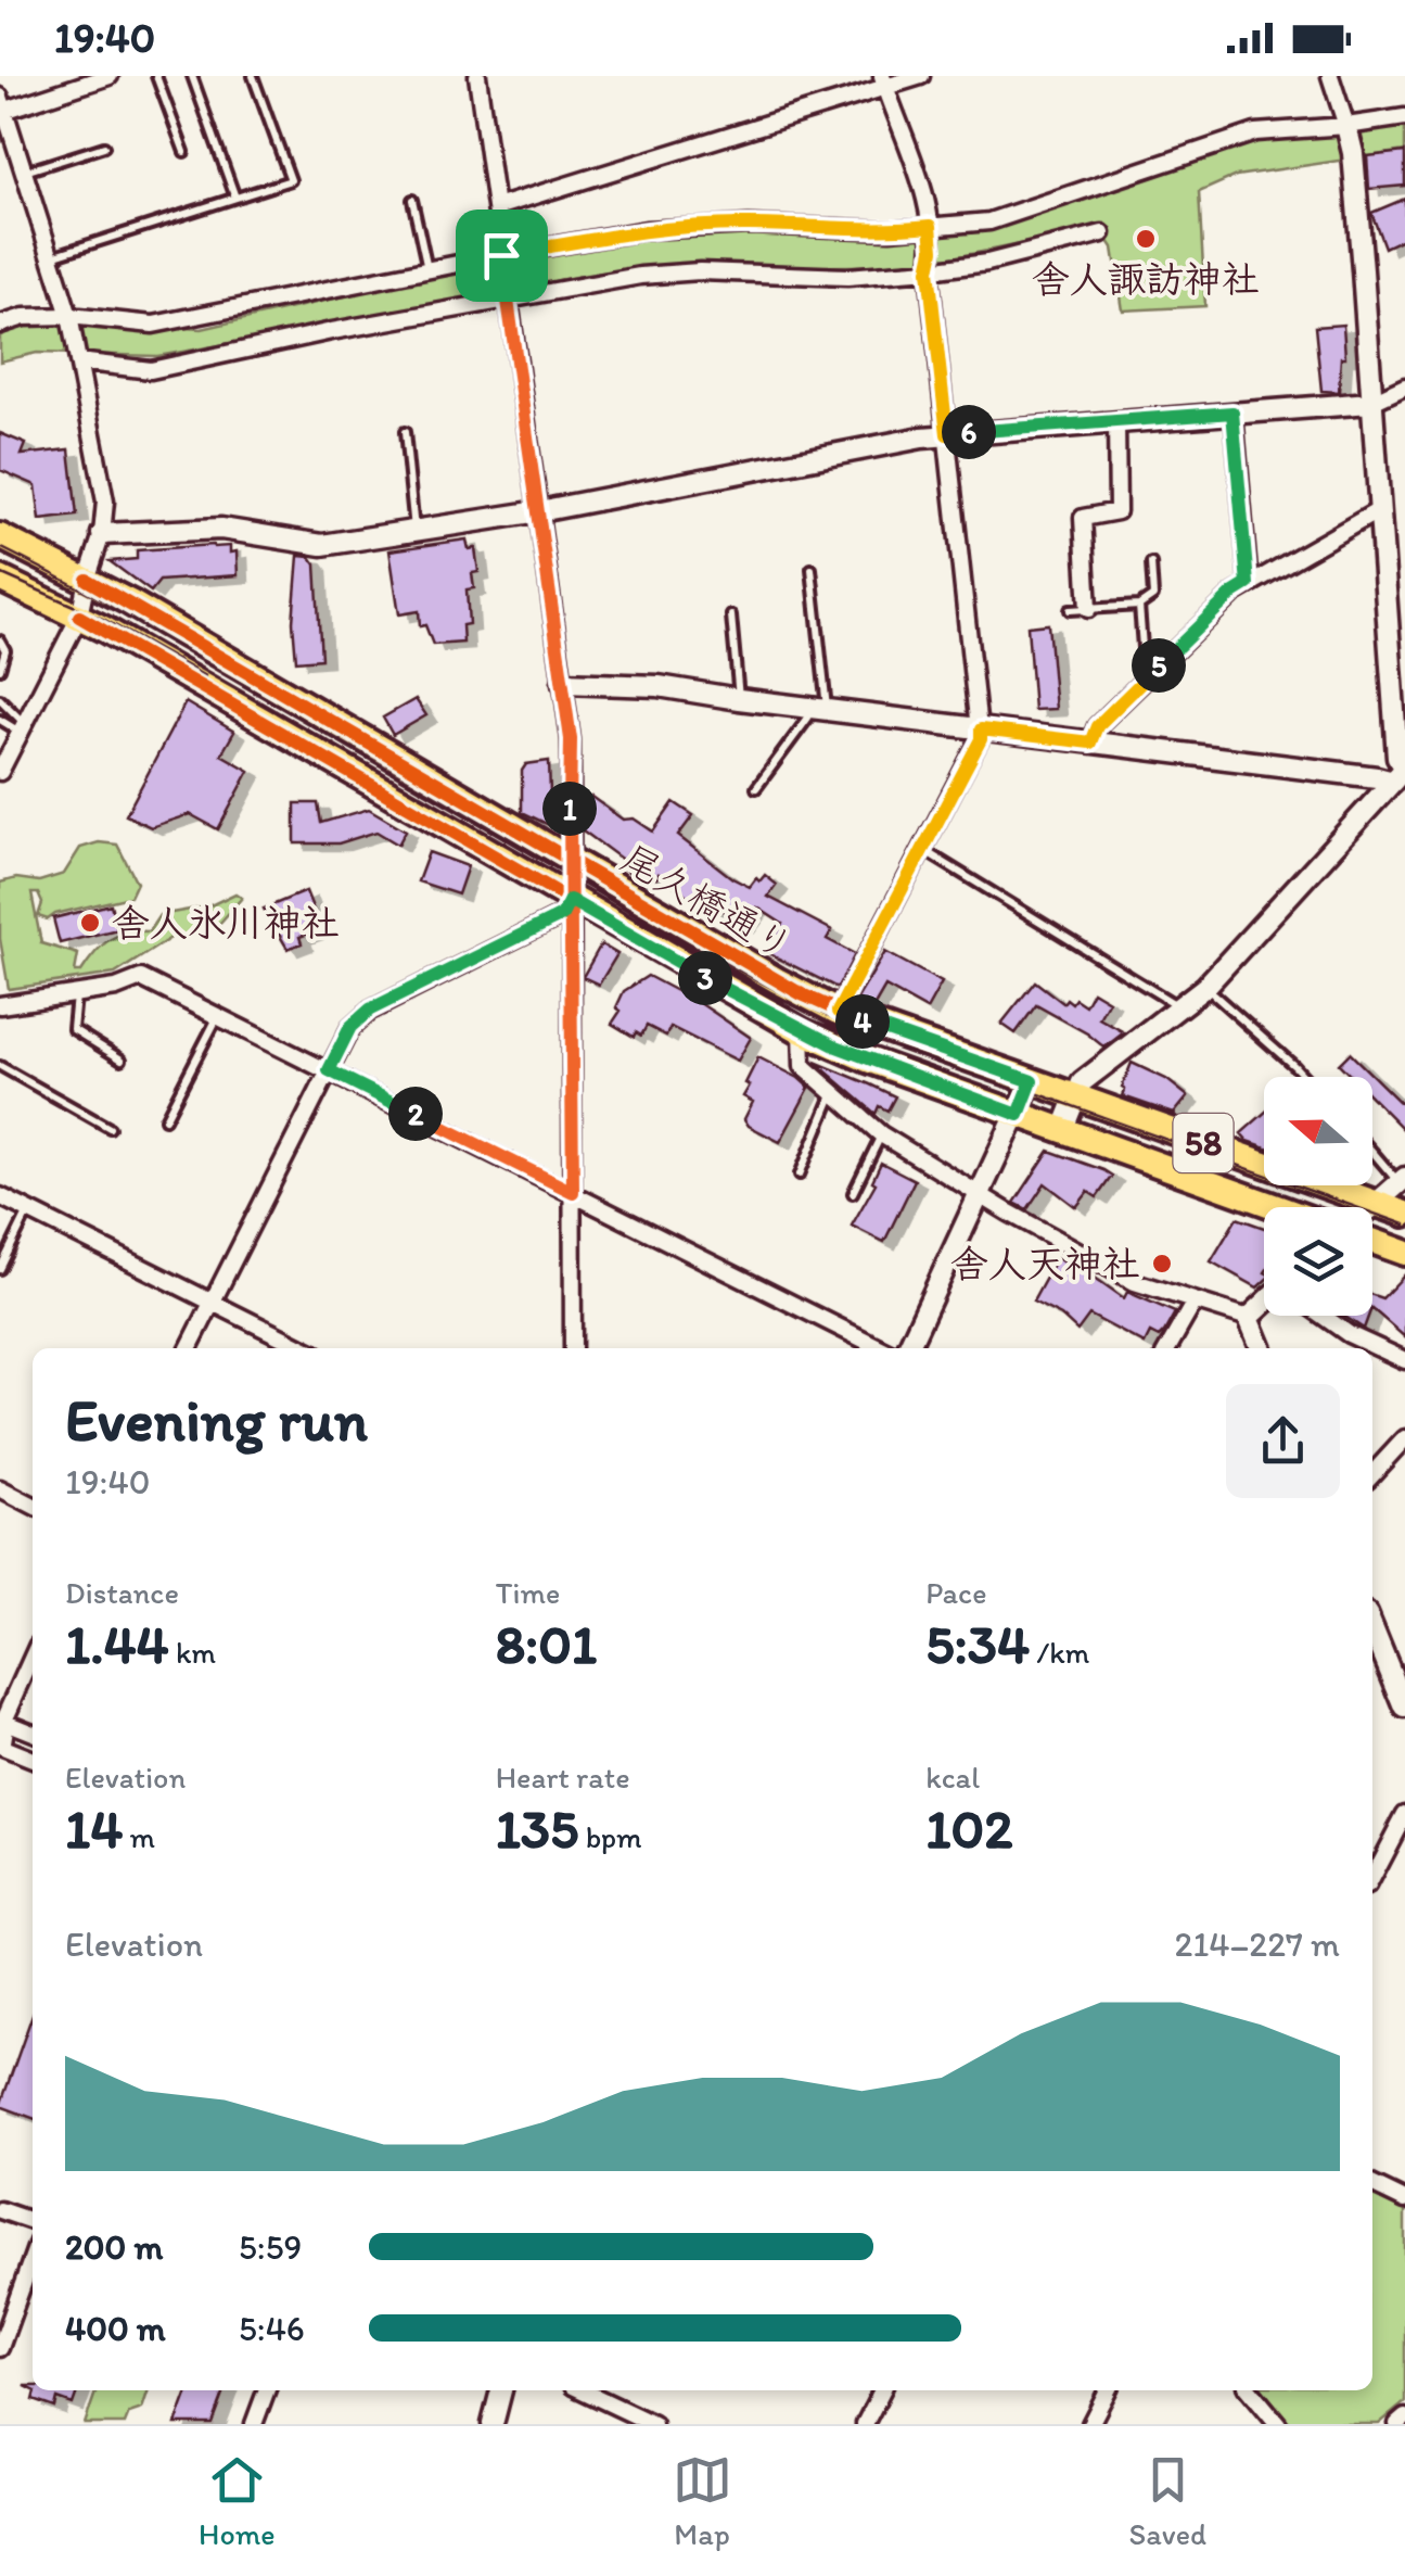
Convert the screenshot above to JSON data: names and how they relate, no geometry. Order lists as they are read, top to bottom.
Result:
{
  "streets": {
    "main road": ["尾久橋通り", "58"]
  },
  "places": ["舎人諏訪神社", "舎人氷川神社", "舎人天神社"],
  "north": "left",
  "page": {
    "status": "19:40",
    "pins": [
      "6",
      "5",
      "1",
      "3",
      "4",
      "2"
    ],
    "heading": ["Evening run", "19:40"],
    "stats": [
      ["Distance", "1.44 km"],
      ["Time", "8:01"],
      ["Pace", "5:34 /km"],
      ["Elevation", "14 m"],
      ["Heart rate", "135 bpm"],
      ["kcal", "102"]
    ],
    "chart": ["Elevation", "214–227 m"],
    "list": [
      {
        "name": "200 m",
        "note": "5:59"
      },
      {
        "name": "400 m",
        "note": "5:46"
      }
    ],
    "tabs": ["Home", "Map", "Saved"]
  }
}
